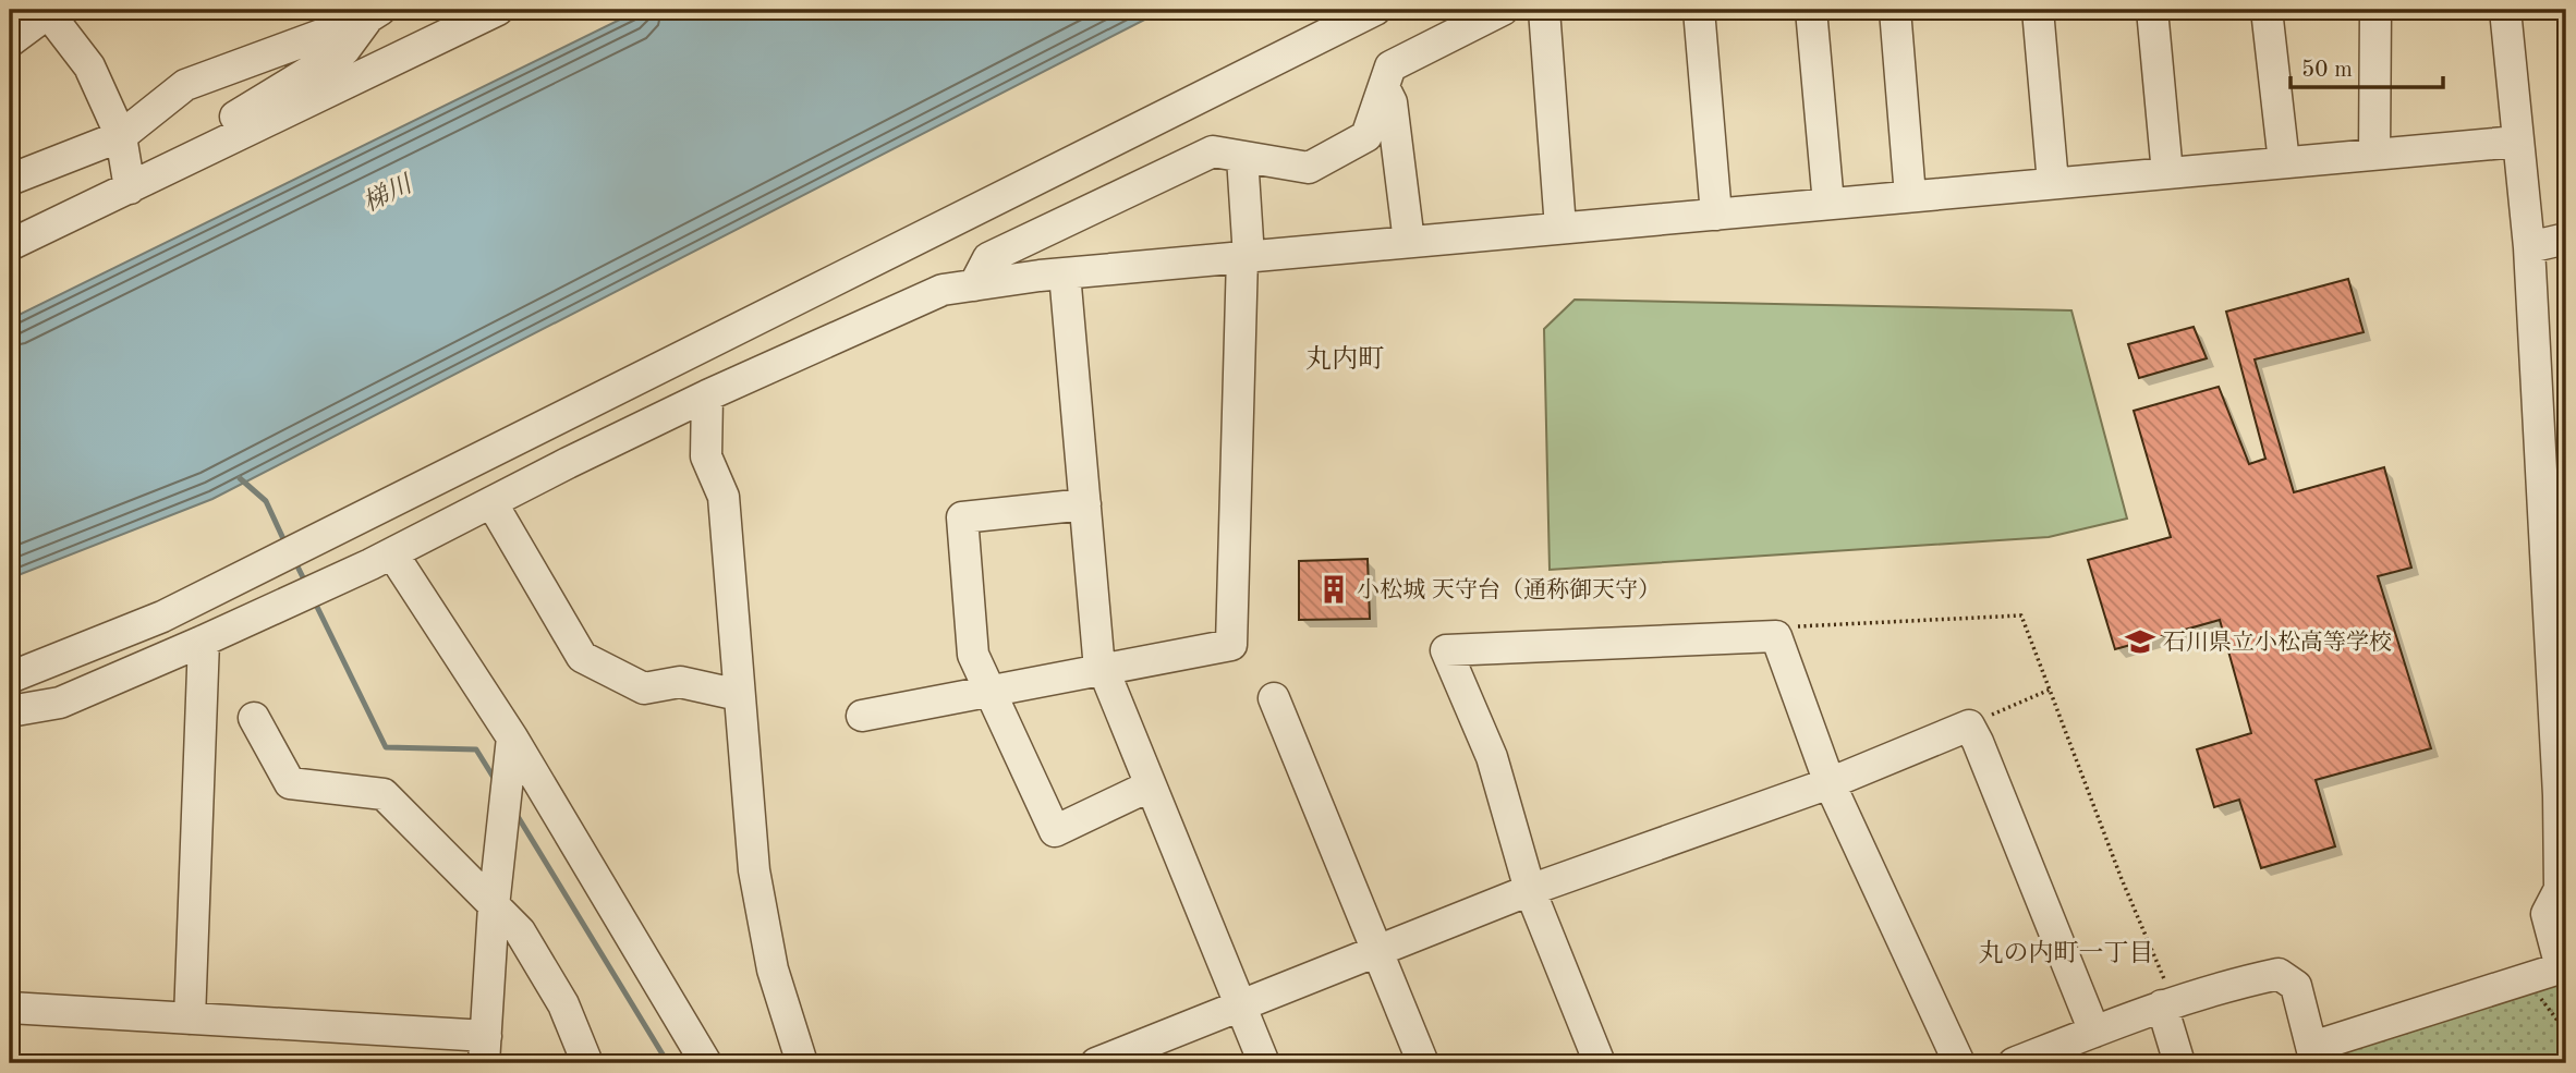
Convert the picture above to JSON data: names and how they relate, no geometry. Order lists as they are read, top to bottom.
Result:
{
  "districts": ["丸内町", "丸の内町一丁目"],
  "water": ["梯川"],
  "places": {
    "building": ["小松城 天守台（通称御天守）"],
    "school or university": ["石川県立小松高等学校"]
  },
  "scale_bar": "50 m"
}
